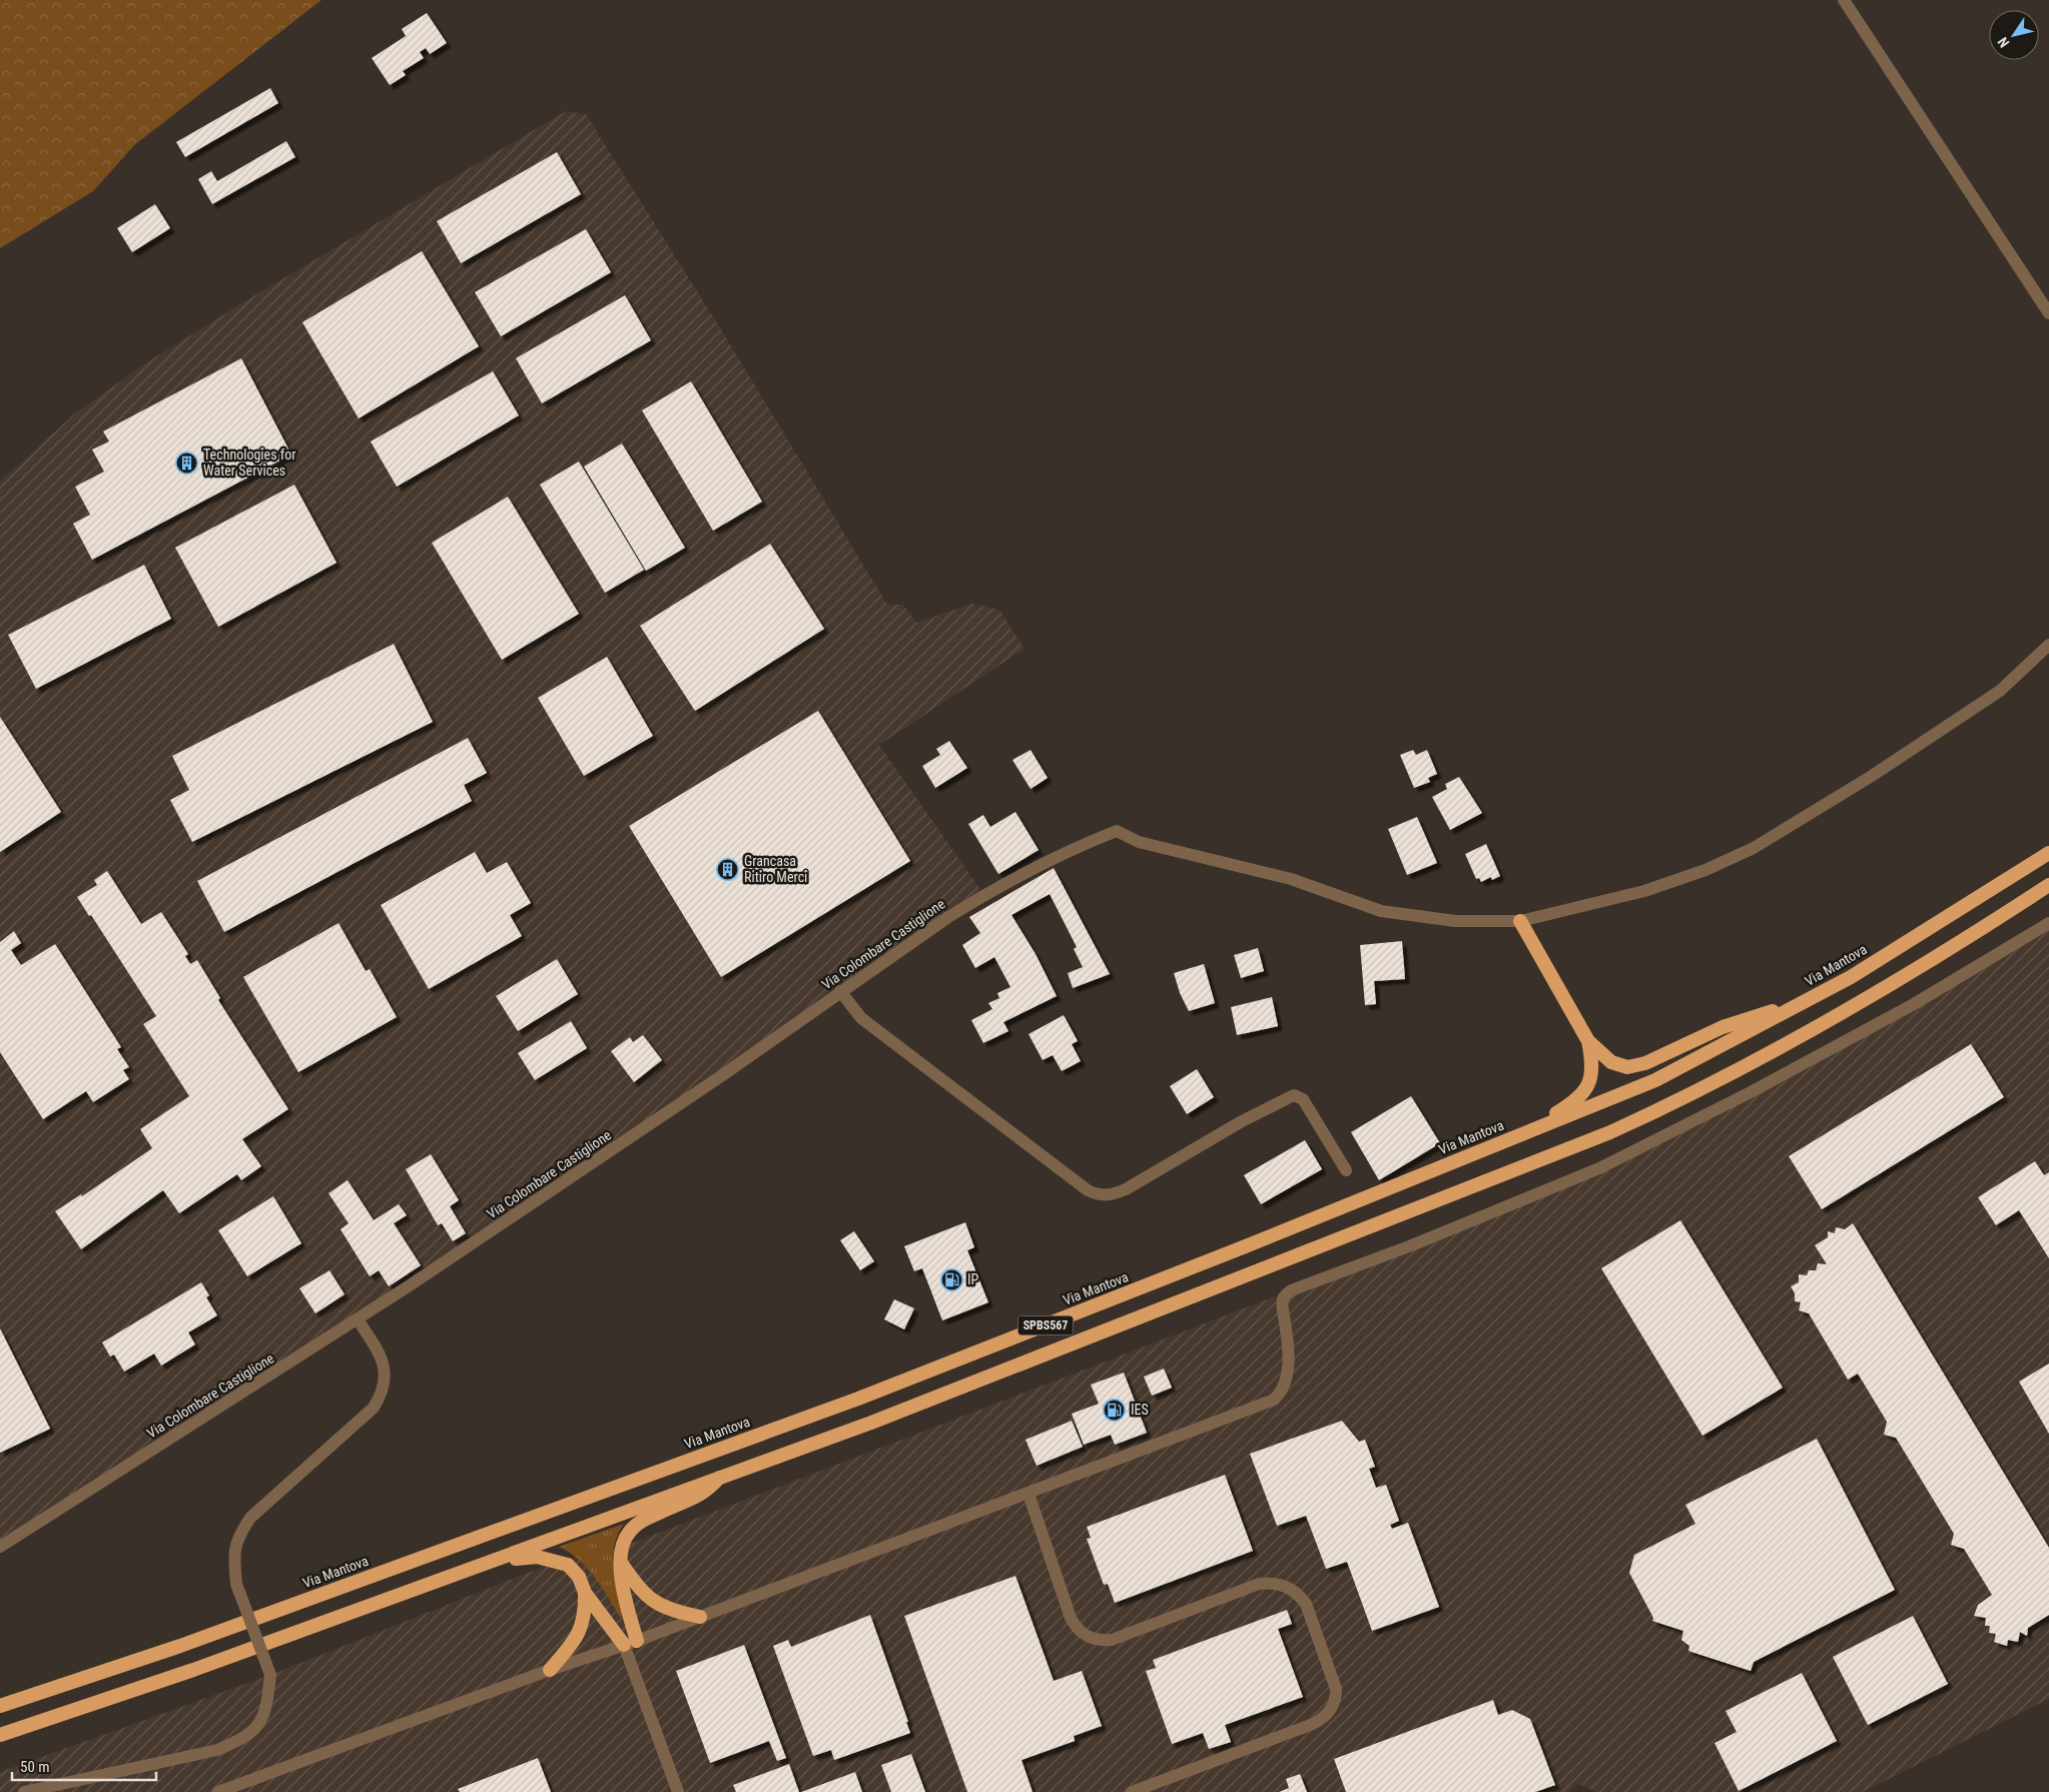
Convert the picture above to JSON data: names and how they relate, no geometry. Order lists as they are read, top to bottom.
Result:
{
  "streets": {
    "highway": ["Via Mantova", "SPBS567"],
    "street": ["Via Colombare Castiglione"]
  },
  "places": {
    "building": ["Technologies for Water Services", "Grancasa Ritiro Merci"],
    "fuel station": ["IP", "IES"]
  },
  "scale_bar": "50 m",
  "north": "bottom left"
}
